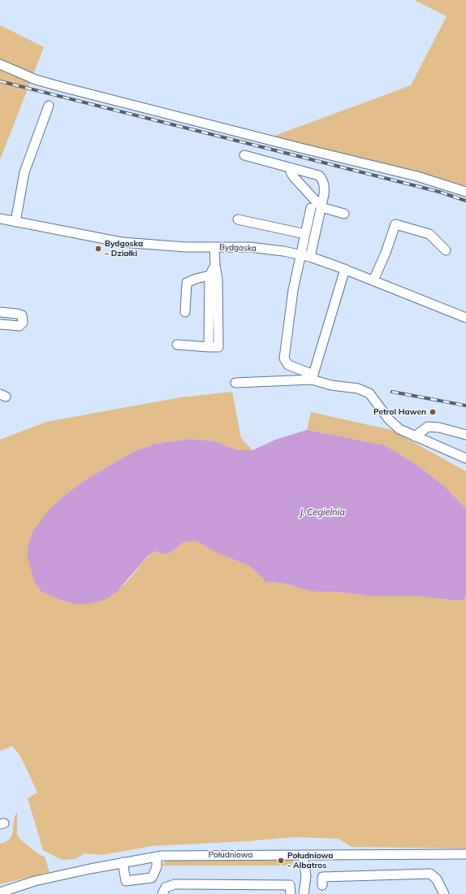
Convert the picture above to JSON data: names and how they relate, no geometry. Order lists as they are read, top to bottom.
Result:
{
  "streets": {
    "street": ["Bydgoska", "Południowa"]
  },
  "water": ["J. Cegielnia"],
  "places": ["Bydgoska – Działki", "Petrol Hawen", "Południowa - Albatros"]
}
